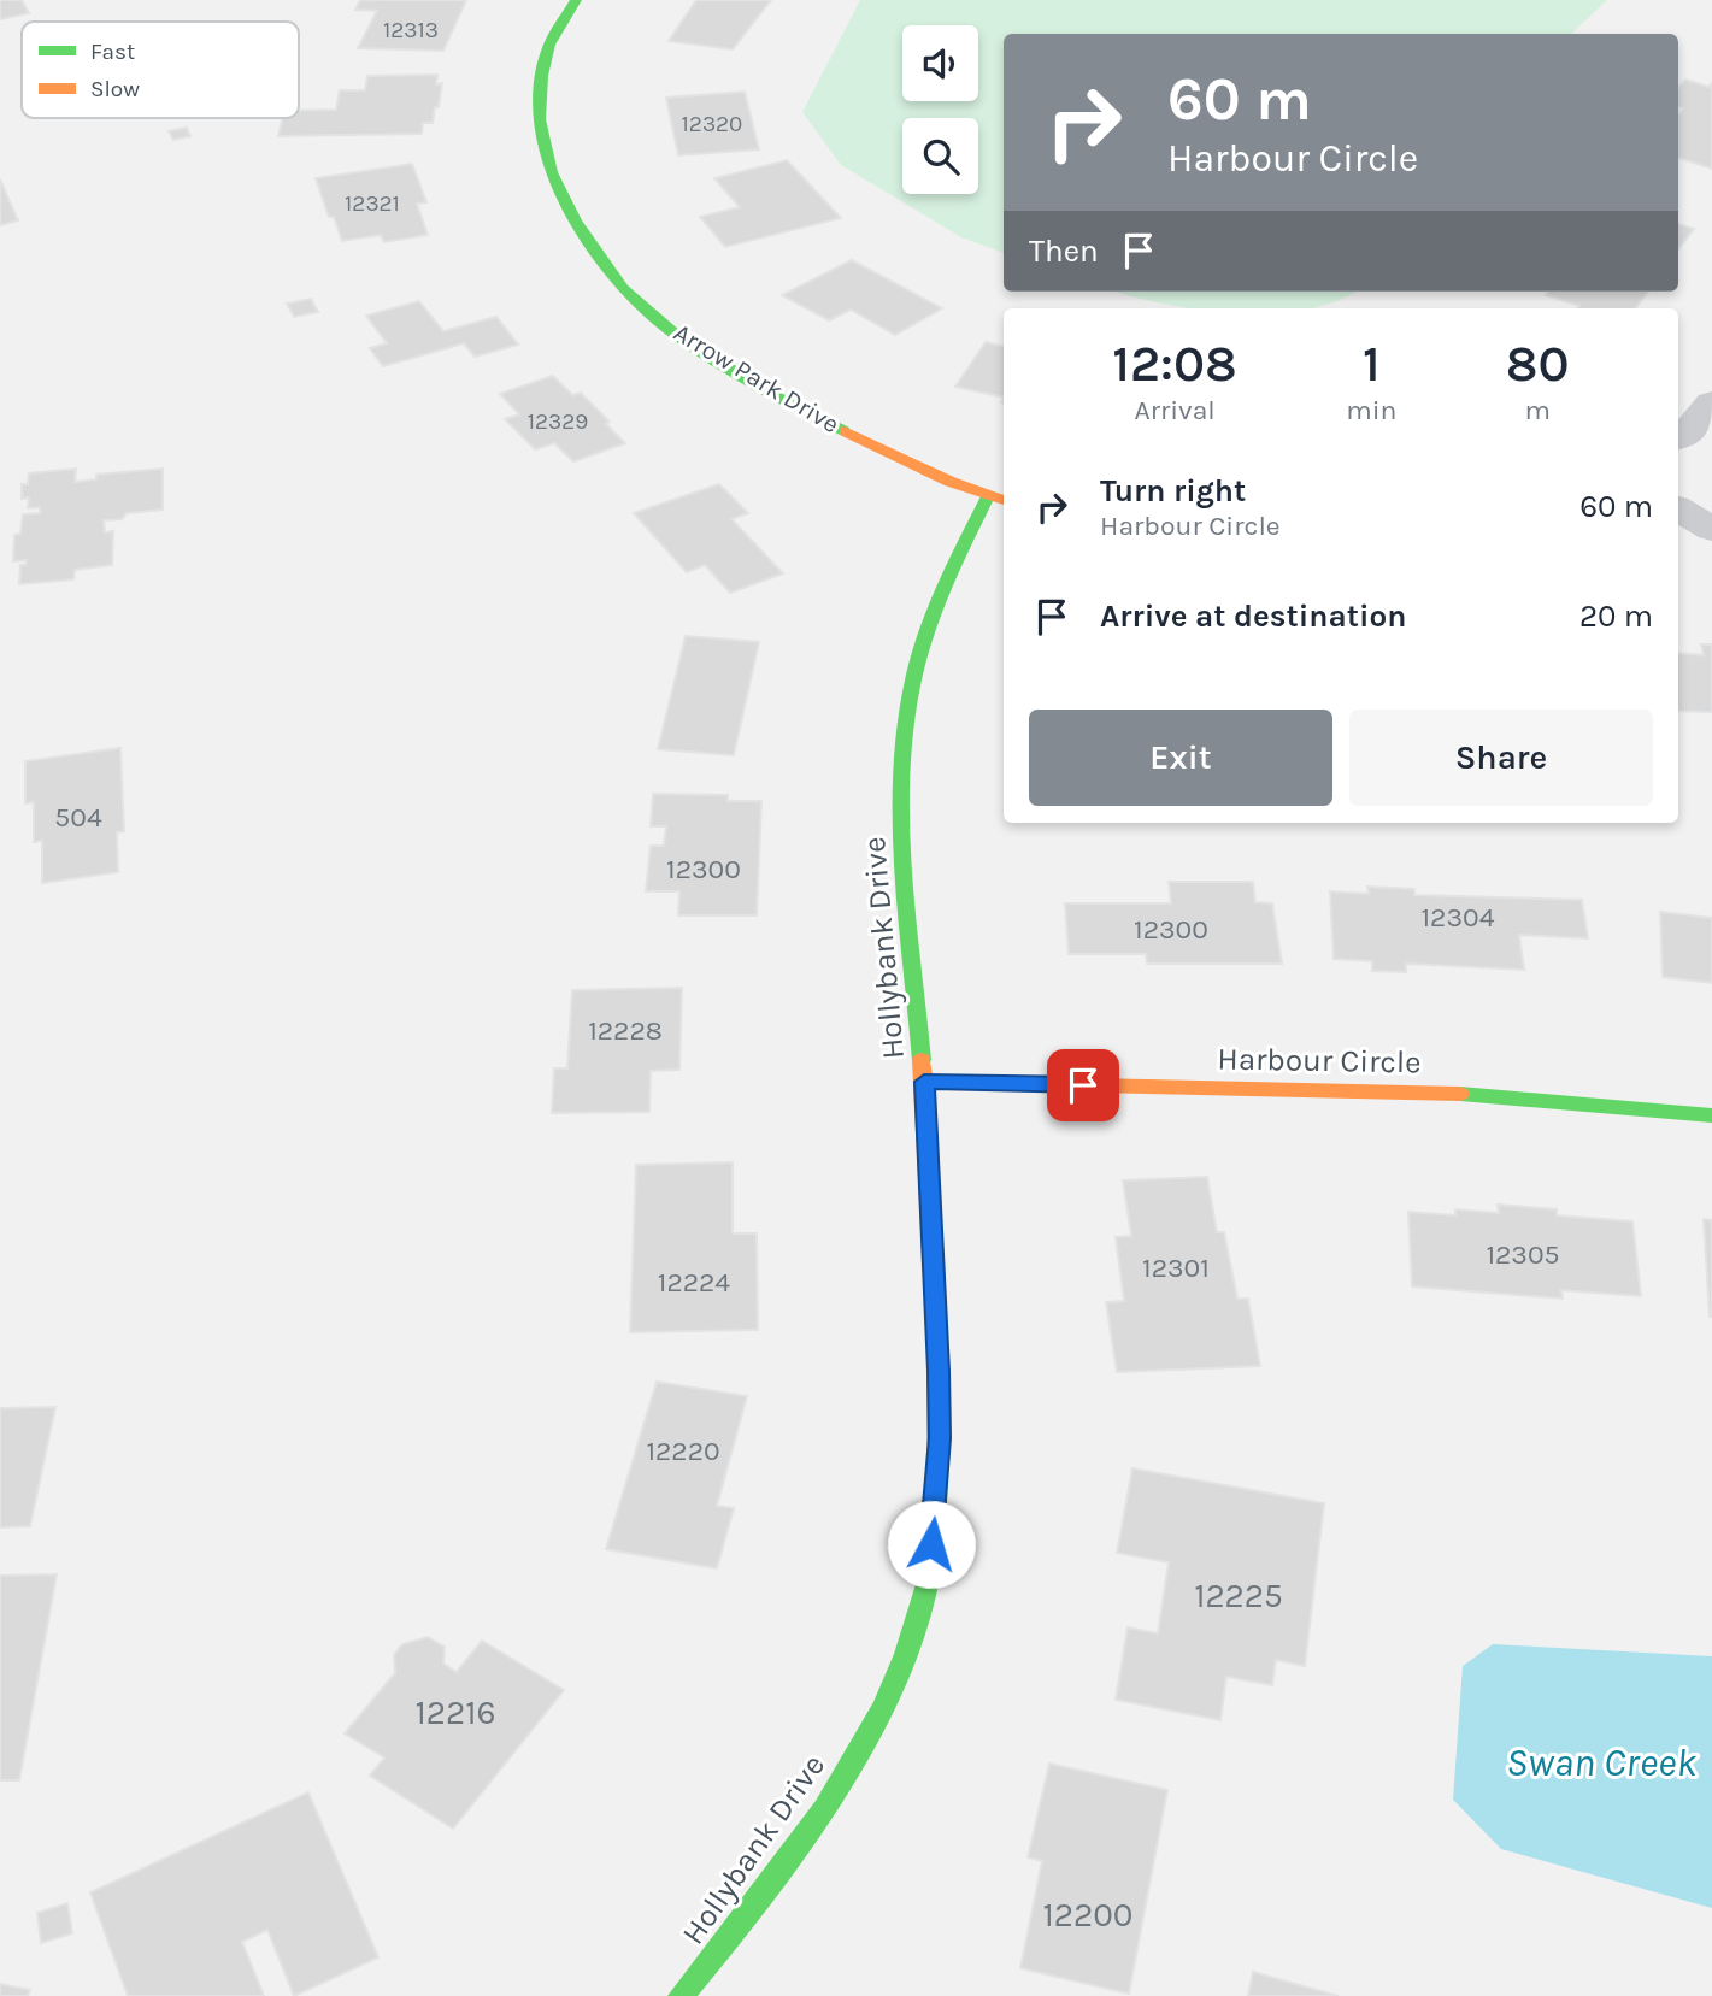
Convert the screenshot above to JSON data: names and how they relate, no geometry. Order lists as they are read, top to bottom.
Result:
{
  "streets": {
    "street": ["Arrow Park Drive", "Hollybank Drive", "Harbour Circle"]
  },
  "crossings": [
    ["Arrow Park Drive", "Hollybank Drive"],
    ["Hollybank Drive", "Harbour Circle"]
  ],
  "water": ["Swan Creek"],
  "house_numbers": [
    "12313",
    "12320",
    "12321",
    "12329",
    "504",
    "12300",
    "12304",
    "12300",
    "12228",
    "12305",
    "12301",
    "12224",
    "12220",
    "12225",
    "12216",
    "12200"
  ],
  "legend": ["Fast", "Slow"],
  "page": {
    "turn": ["60 m", "Harbour Circle"],
    "then": "Then",
    "eta": [
      "12:08",
      "Arrival",
      "1",
      "min",
      "80",
      "m"
    ],
    "list": [
      {
        "name": "Turn right",
        "note": "Harbour Circle",
        "value": "60 m"
      },
      {
        "name": "Arrive at destination",
        "value": "20 m"
      }
    ],
    "buttons": ["Exit", "Share"]
  }
}
